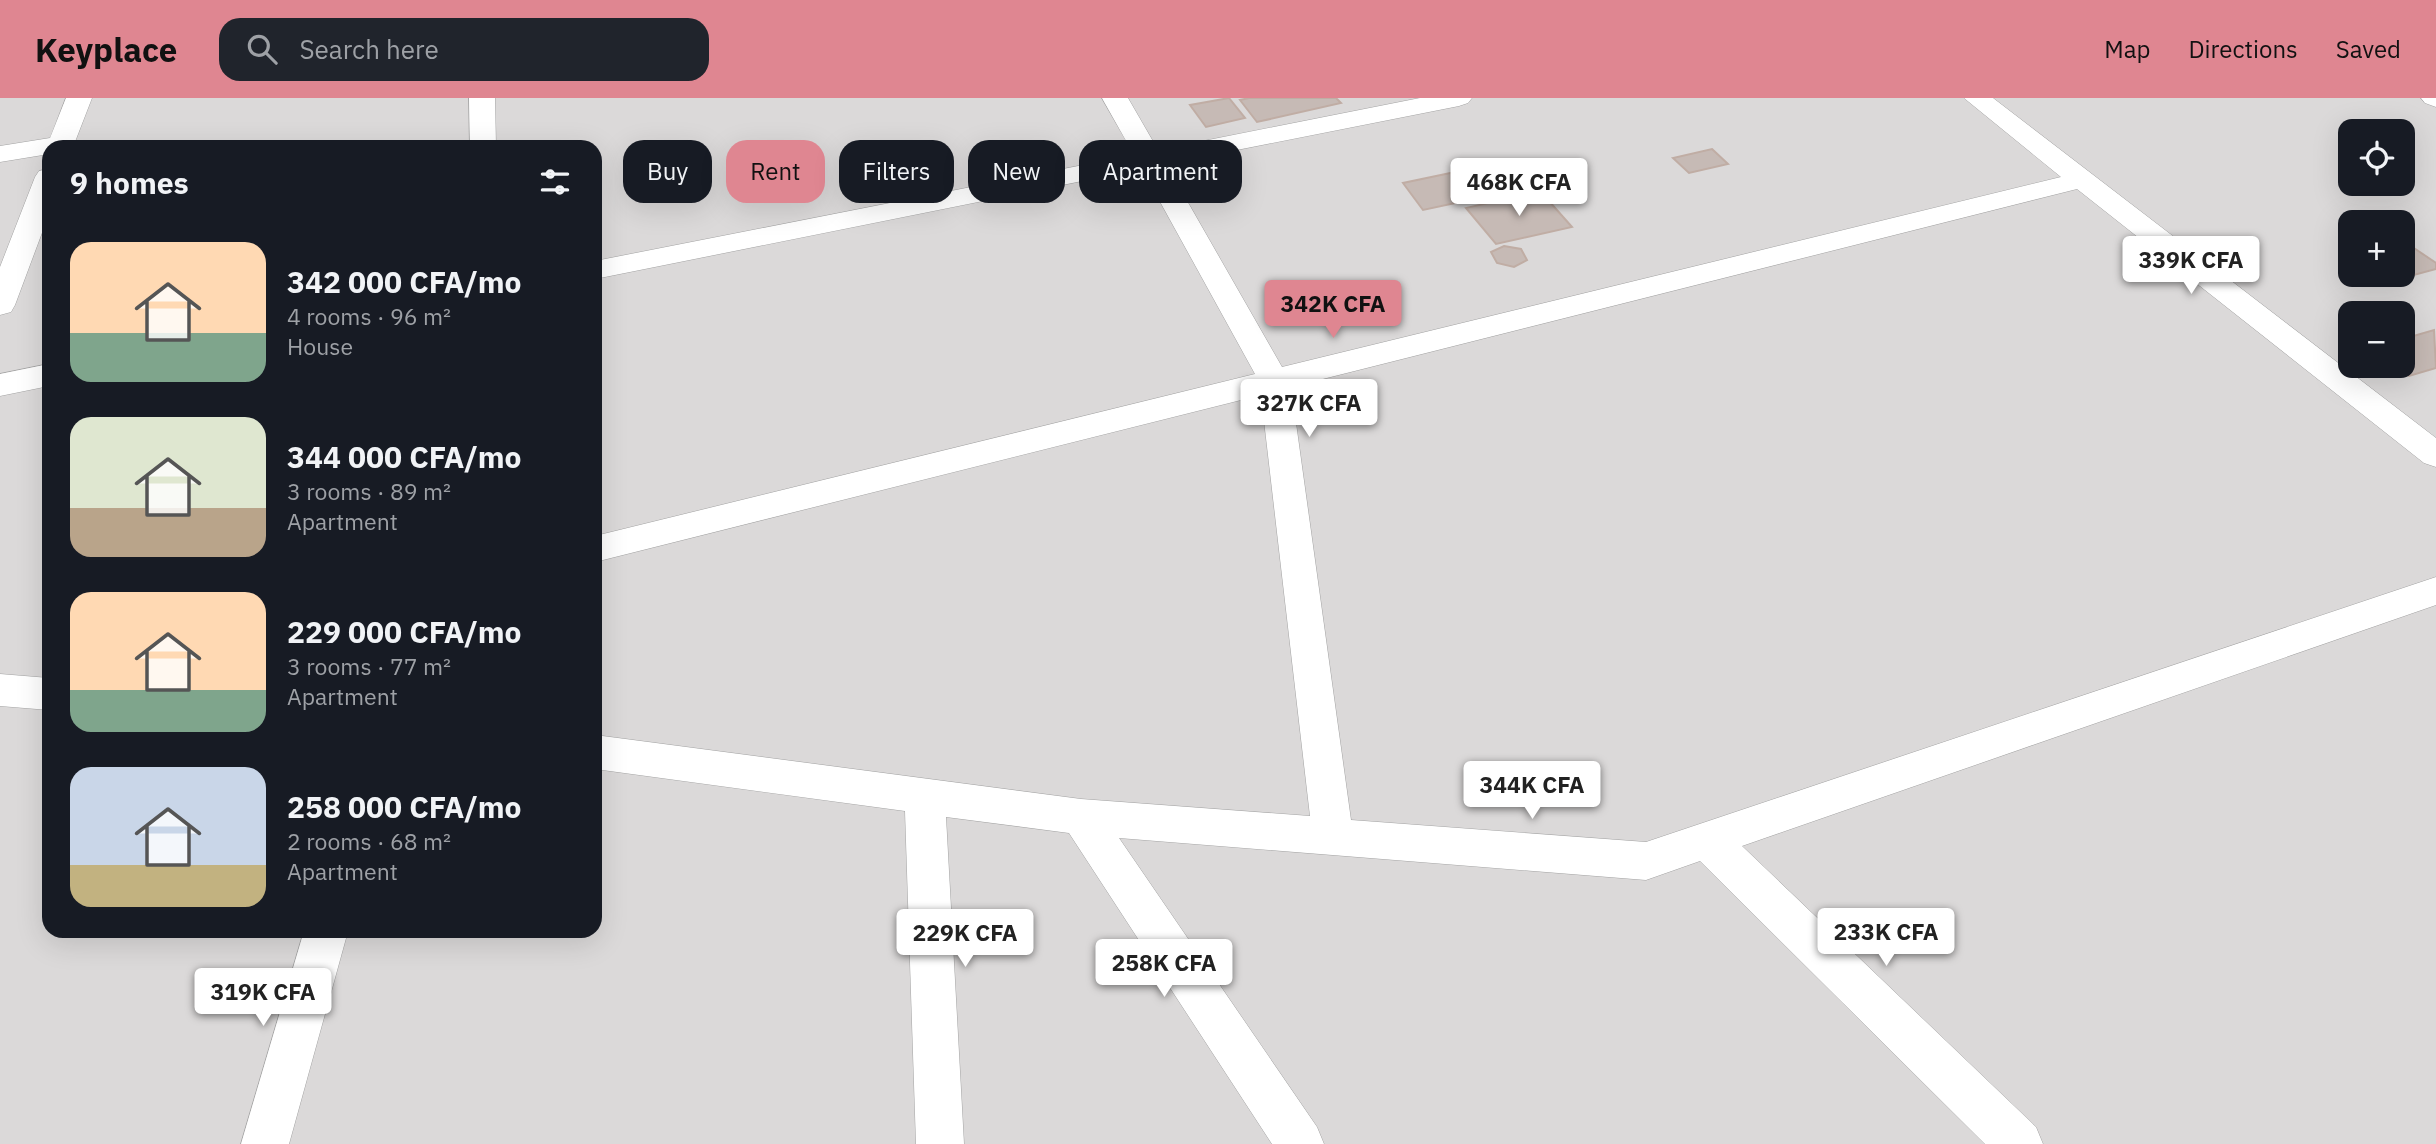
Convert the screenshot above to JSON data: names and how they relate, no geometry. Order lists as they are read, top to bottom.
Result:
{
  "page": {
    "header": "Keyplace",
    "search": "Search here",
    "nav": ["Map", "Directions", "Saved"],
    "map_buttons": ["+", "−"],
    "chip": [
      "Buy",
      "Rent",
      "Filters",
      "New",
      "Apartment"
    ],
    "heading": "9 homes",
    "price": [
      "468K CFA",
      "339K CFA",
      "342K CFA",
      "327K CFA",
      "344K CFA",
      "233K CFA",
      "229K CFA",
      "258K CFA",
      "319K CFA"
    ],
    "list": [
      {
        "name": "342 000 CFA/mo",
        "note": "4 rooms · 96 m² · House"
      },
      {
        "name": "344 000 CFA/mo",
        "note": "3 rooms · 89 m² · Apartment"
      },
      {
        "name": "229 000 CFA/mo",
        "note": "3 rooms · 77 m² · Apartment"
      },
      {
        "name": "258 000 CFA/mo",
        "note": "2 rooms · 68 m² · Apartment"
      }
    ]
  }
}
